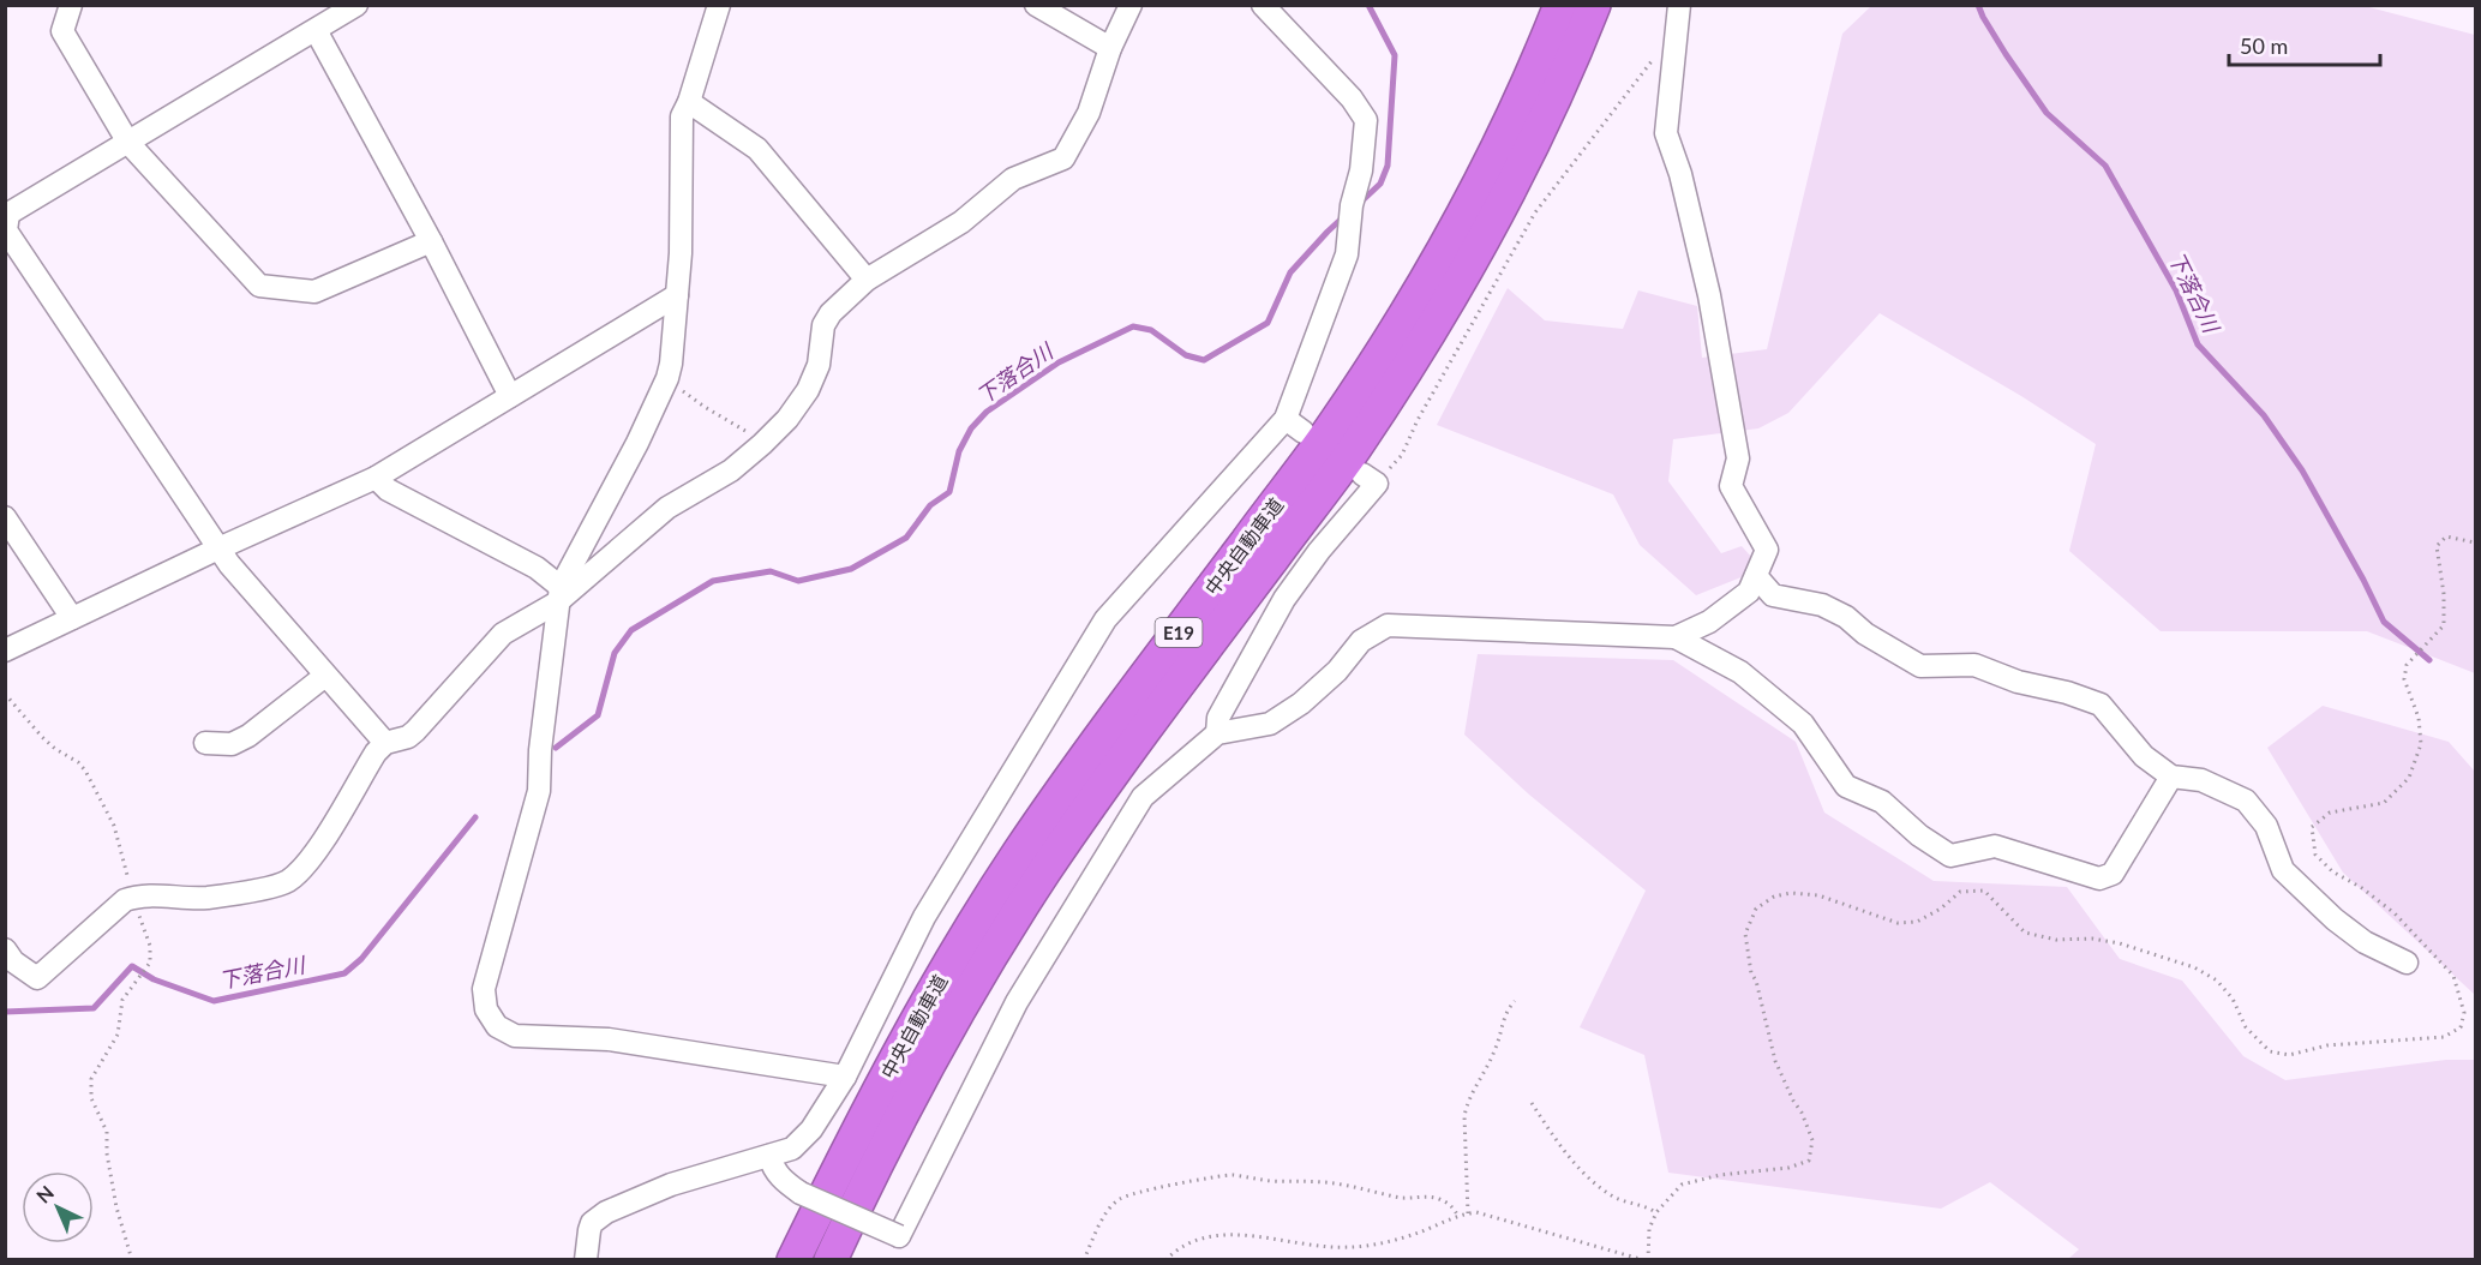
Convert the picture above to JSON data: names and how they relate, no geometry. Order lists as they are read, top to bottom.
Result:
{
  "streets": {
    "highway": ["中央自動車道", "E19"]
  },
  "water": ["下落合川"],
  "scale_bar": "50 m",
  "north": "top left"
}
